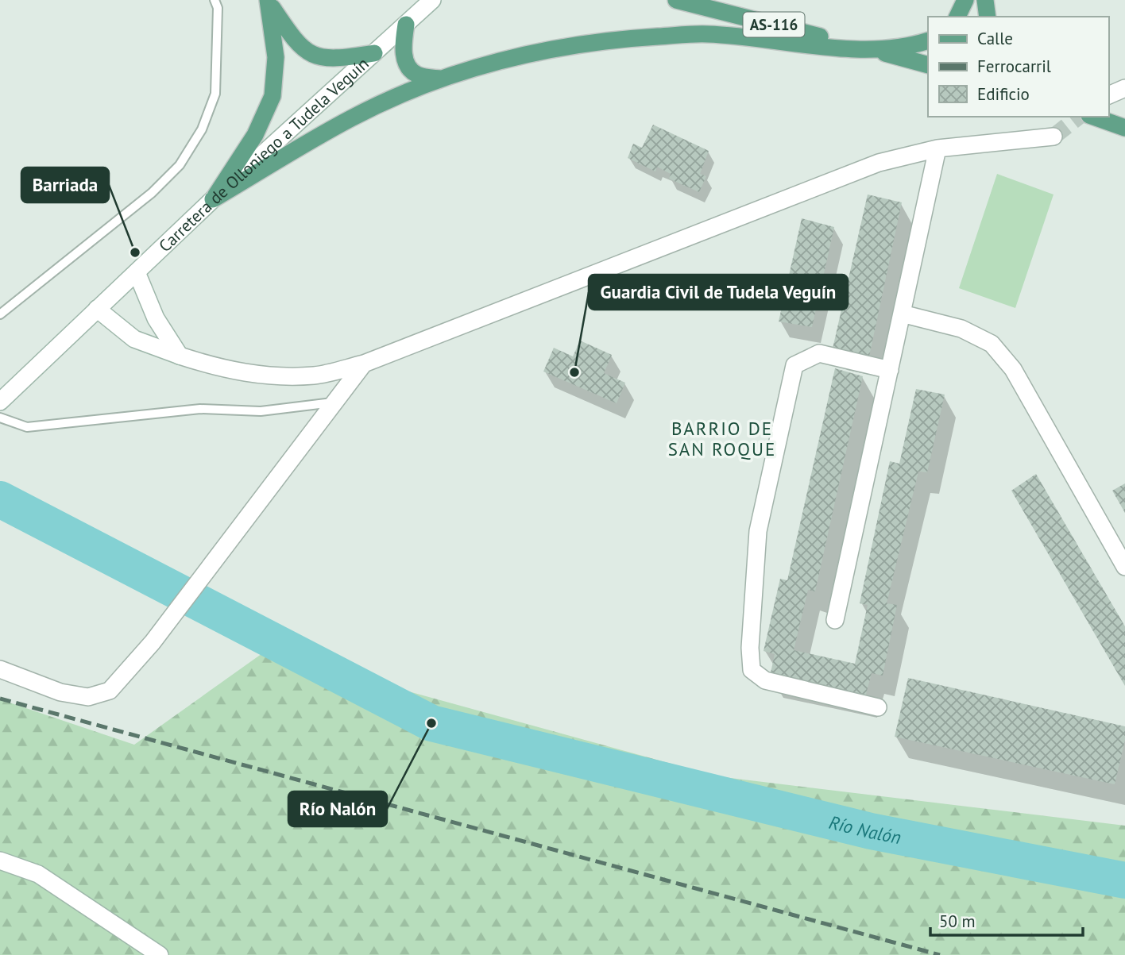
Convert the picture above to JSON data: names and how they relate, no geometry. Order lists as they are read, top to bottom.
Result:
{
  "streets": {
    "main road": ["AS-116"],
    "street": ["Carretera de Olloniego a Tudela Veguín"]
  },
  "districts": ["BARRIO DE SAN ROQUE"],
  "water": ["Río Nalón"],
  "places": ["Barriada", "Guardia Civil de Tudela Veguín", "Río Nalón"],
  "legend": ["Calle", "Ferrocarril", "Edificio"],
  "scale_bar": "50 m"
}
